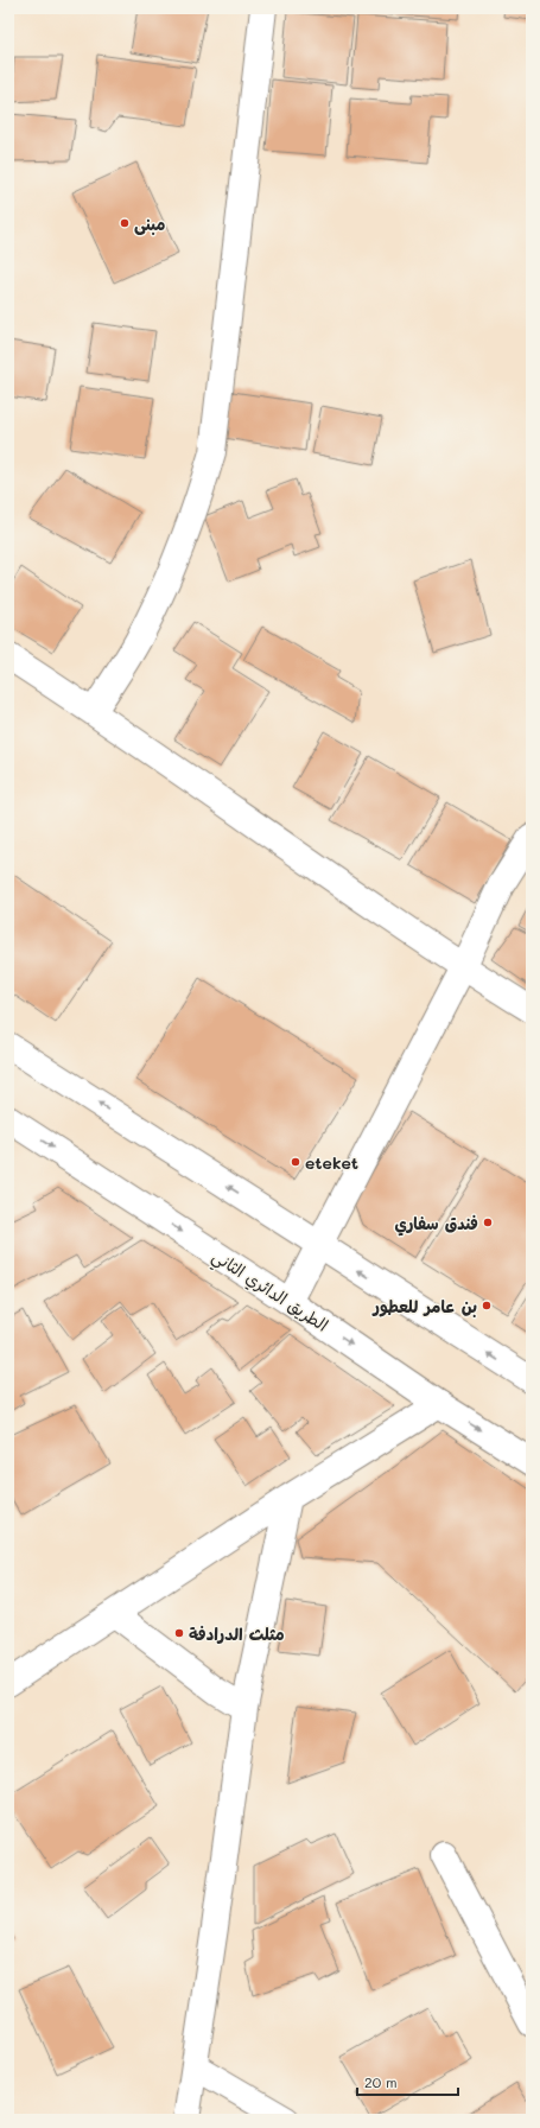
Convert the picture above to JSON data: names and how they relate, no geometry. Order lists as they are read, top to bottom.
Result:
{
  "streets": {
    "street": ["الطريق الدائري الثاني"]
  },
  "places": [
    "مبنى",
    "eteket",
    "فندق سفاري",
    "بن عامر للعطور",
    "مثلث الدرادفة"
  ],
  "scale_bar": "20 m"
}
